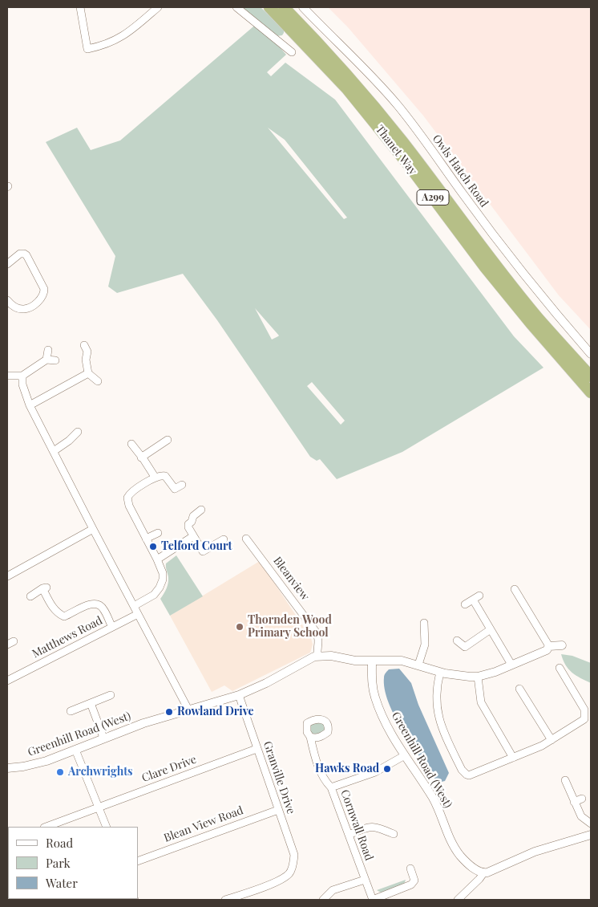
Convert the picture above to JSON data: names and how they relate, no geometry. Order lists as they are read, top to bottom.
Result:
{
  "streets": {
    "highway": ["Thanet Way", "A299"],
    "street": [
      "Owls Hatch Road",
      "Bleanview",
      "Matthews Road",
      "Greenhill Road (West)",
      "Clare Drive",
      "Granville Drive",
      "Blean View Road",
      "Cornwall Road"
    ]
  },
  "crossings": [
    ["Bleanview", "Greenhill Road (West)"],
    ["Greenhill Road (West)", "Granville Drive"],
    ["Clare Drive", "Granville Drive"],
    ["Granville Drive", "Blean View Road"]
  ],
  "places": [
    "Telford Court",
    "Thornden Wood Primary School",
    "Rowland Drive",
    "Hawks Road",
    "Archwrights"
  ],
  "legend": ["Road", "Park", "Water"]
}
